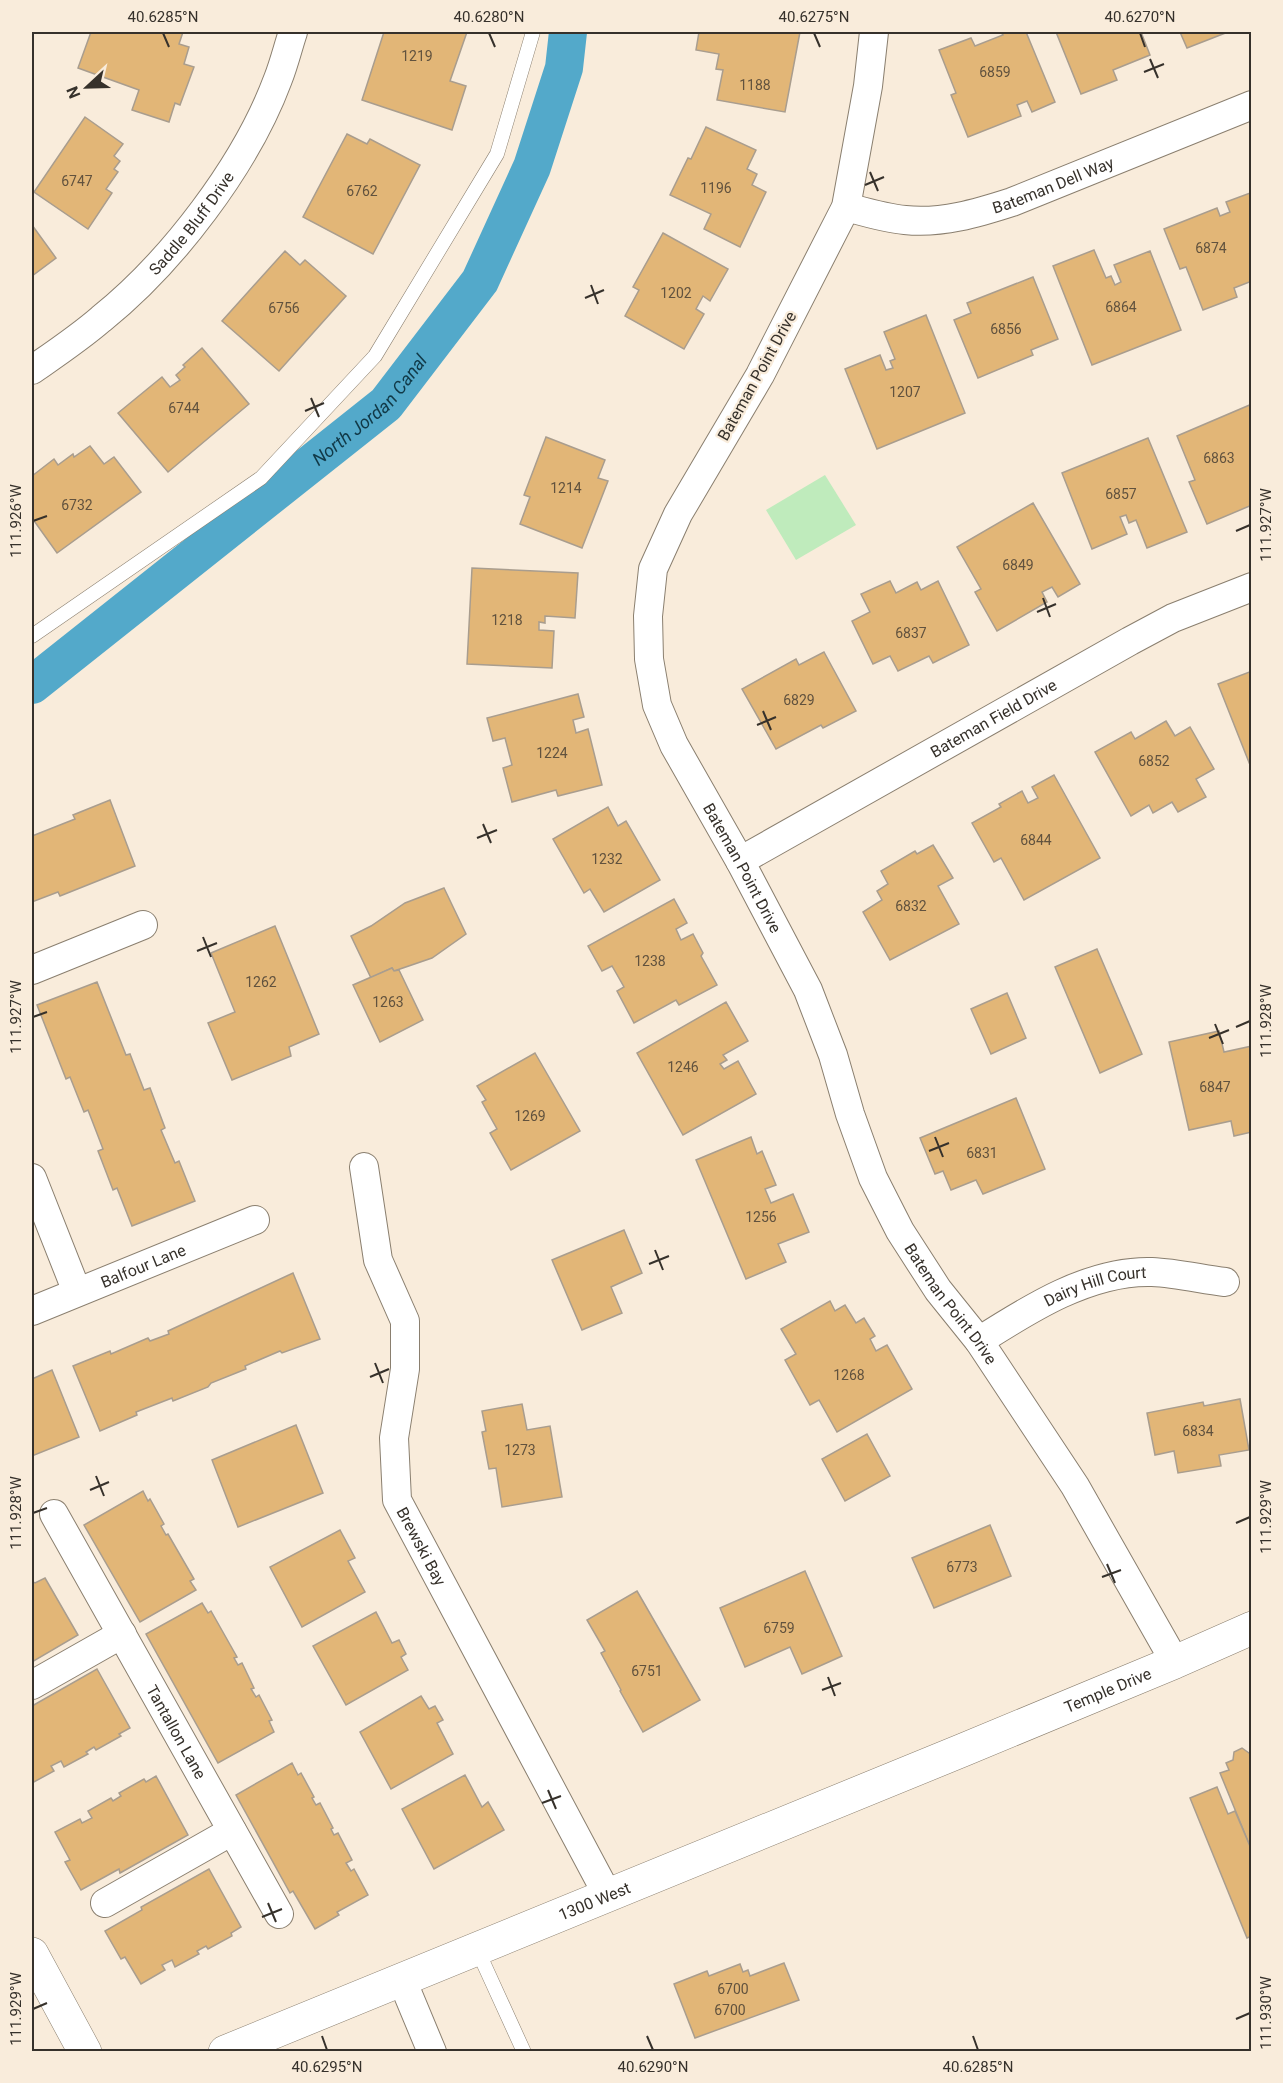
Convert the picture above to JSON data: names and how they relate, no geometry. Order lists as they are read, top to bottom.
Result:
{
  "streets": {
    "main road": ["Temple Drive", "1300 West"],
    "street": [
      "Bateman Dell Way",
      "Saddle Bluff Drive",
      "Bateman Point Drive",
      "Bateman Field Drive",
      "Balfour Lane",
      "Dairy Hill Court",
      "Brewski Bay",
      "Tantallon Lane"
    ]
  },
  "crossings": [
    ["Bateman Dell Way", "Bateman Point Drive"],
    ["Bateman Point Drive", "Bateman Field Drive"],
    ["Bateman Point Drive", "Dairy Hill Court"],
    ["Bateman Point Drive", "Temple Drive"],
    ["Brewski Bay", "1300 West"],
    ["Temple Drive", "1300 West"]
  ],
  "water": ["North Jordan Canal"],
  "house_numbers": [
    "1219",
    "6859",
    "1188",
    "6747",
    "1196",
    "6762",
    "6874",
    "1202",
    "6864",
    "6756",
    "6856",
    "1207",
    "6744",
    "6863",
    "1214",
    "6857",
    "6732",
    "6849",
    "1218",
    "6837",
    "6829",
    "1224",
    "6852",
    "6844",
    "1232",
    "6832",
    "1238",
    "1262",
    "1263",
    "1246",
    "6847",
    "1269",
    "6831",
    "1256",
    "1268",
    "6834",
    "1273",
    "6773",
    "6759",
    "6751",
    "6700",
    "6700"
  ],
  "north": "left",
  "coordinates": [
    "40.6285°N",
    "40.6280°N",
    "40.6275°N",
    "40.6270°N",
    "111.926°W",
    "111.927°W",
    "111.928°W",
    "111.929°W",
    "111.930°W",
    "40.6295°N",
    "40.6290°N"
  ]
}
